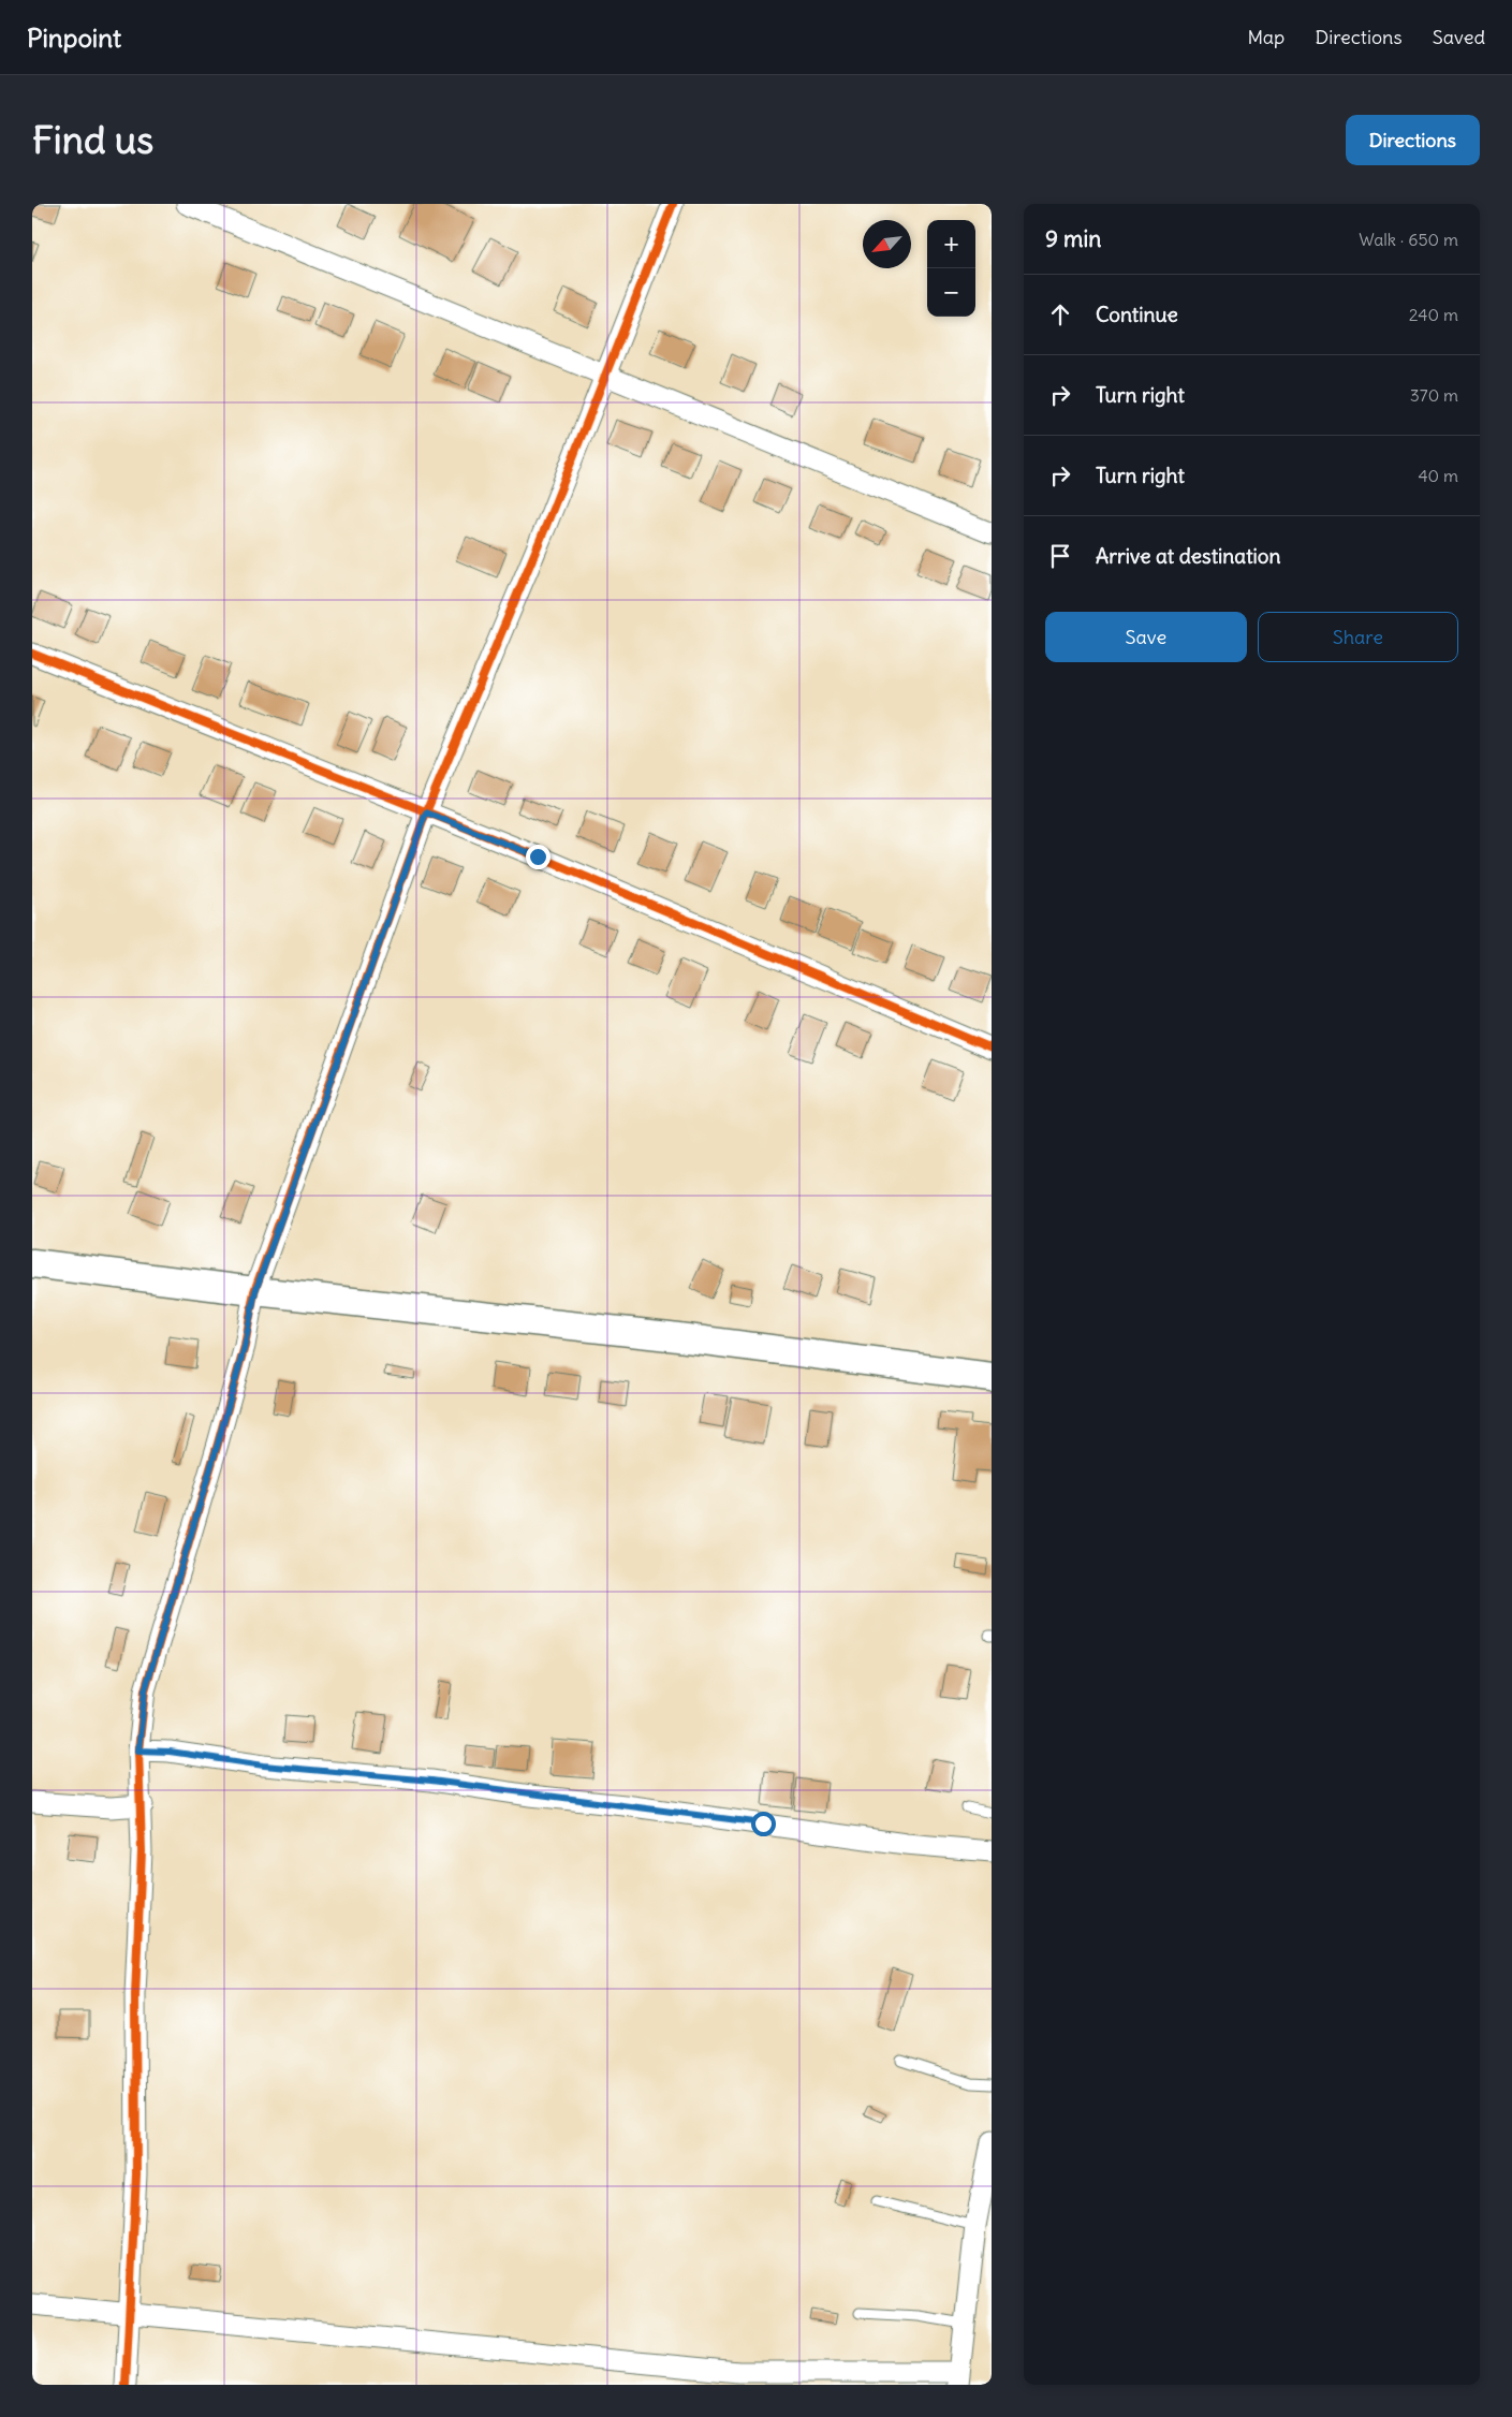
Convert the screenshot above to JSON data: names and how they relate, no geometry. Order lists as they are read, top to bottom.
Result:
{
  "north": "bottom left",
  "page": {
    "header": "Pinpoint",
    "nav": ["Map", "Directions", "Saved"],
    "buttons": [
      "Directions",
      ["Save", "Share"]
    ],
    "title": "Find us",
    "heading": ["9 min", "Walk · 650 m"],
    "map_buttons": ["+", "−"],
    "list": [
      ["Continue", "240 m"],
      ["Turn right", "370 m"],
      ["Turn right", "40 m"],
      "Arrive at destination"
    ]
  }
}
